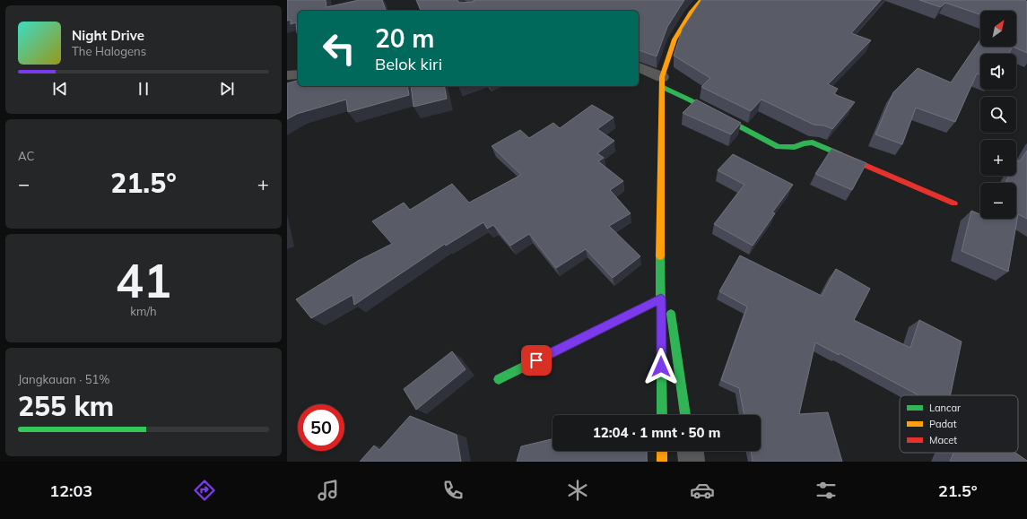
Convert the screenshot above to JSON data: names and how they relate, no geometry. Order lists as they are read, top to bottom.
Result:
{
  "legend": ["Lancar", "Padat", "Macet"],
  "north": "top right",
  "page": {
    "map_buttons": ["+", "−"],
    "turn": ["20 m", "Belok kiri"],
    "song": ["Night Drive", "The Halogens"],
    "tile": [
      "AC",
      ["41", "km/h"],
      ["Jangkauan · 51%", "255 km"]
    ],
    "heat": ["−", "21.5°", "+"],
    "limit": "50",
    "trip": "12:04 · 1 mnt · 50 m",
    "tabs": ["12:03", "21.5°"]
  }
}
